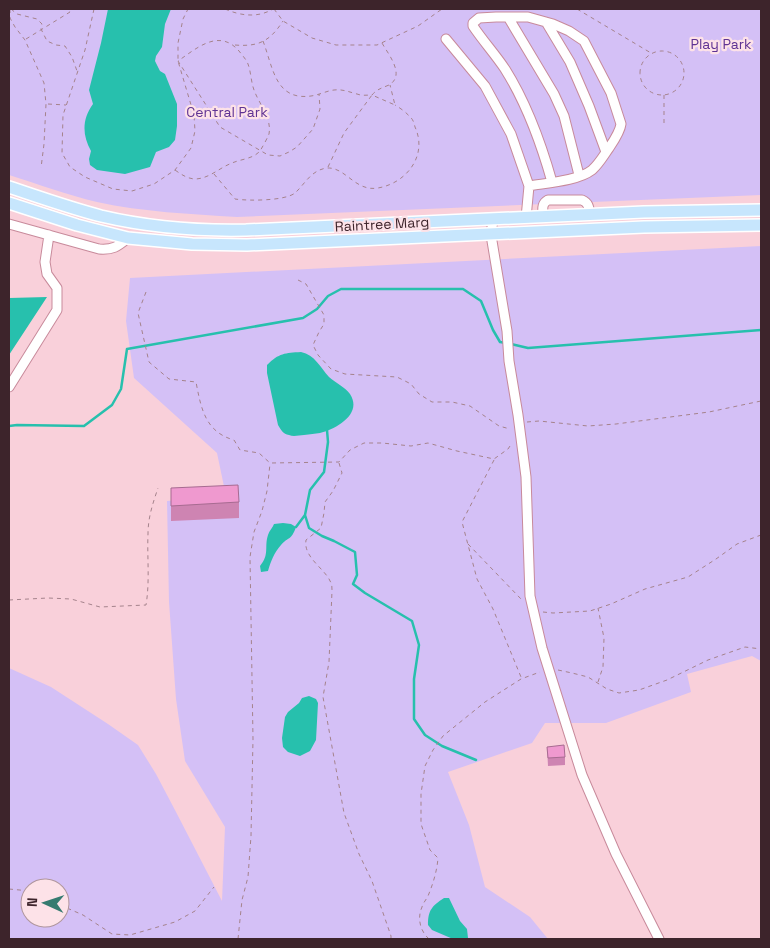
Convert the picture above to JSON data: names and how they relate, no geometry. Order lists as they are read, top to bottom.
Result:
{
  "streets": {
    "main road": ["Raintree Marg"]
  },
  "parks": ["Play Park", "Central Park"],
  "north": "left"
}
